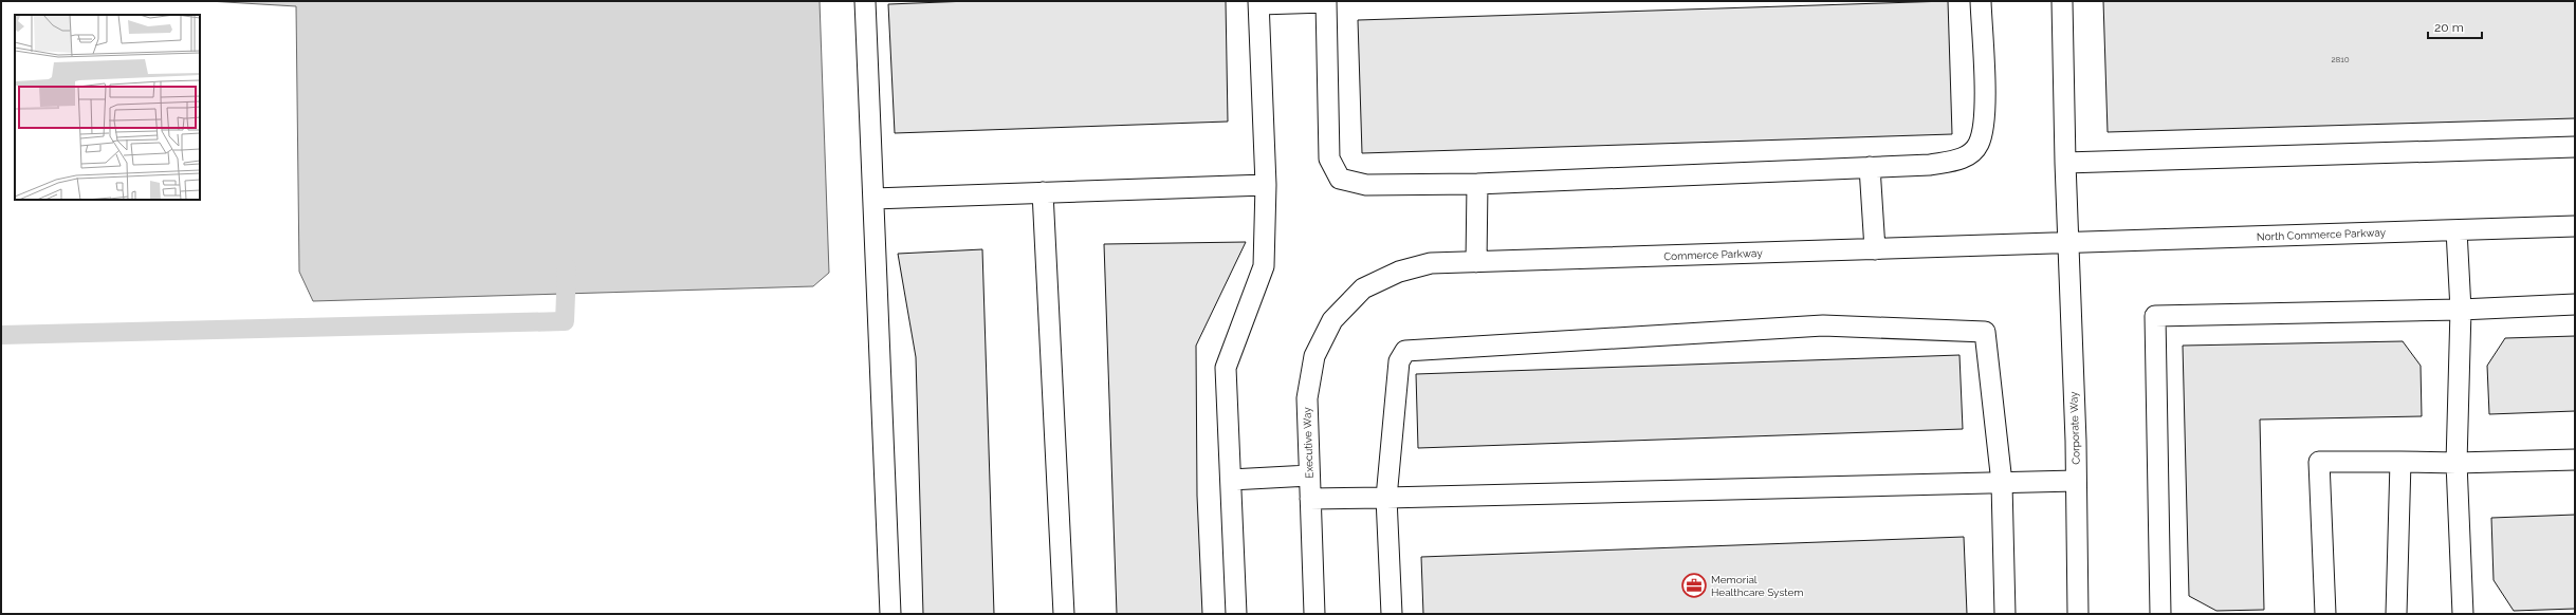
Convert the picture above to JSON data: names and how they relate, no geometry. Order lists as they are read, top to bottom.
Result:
{
  "streets": {
    "street": [
      "North Commerce Parkway",
      "Commerce Parkway",
      "Corporate Way",
      "Executive Way"
    ]
  },
  "crossings": [
    ["North Commerce Parkway", "Commerce Parkway"],
    ["North Commerce Parkway", "Corporate Way"],
    ["Commerce Parkway", "Corporate Way"],
    ["Commerce Parkway", "Executive Way"]
  ],
  "places": {
    "office": ["Memorial Healthcare System"]
  },
  "house_numbers": ["2810"],
  "scale_bar": "20 m"
}
